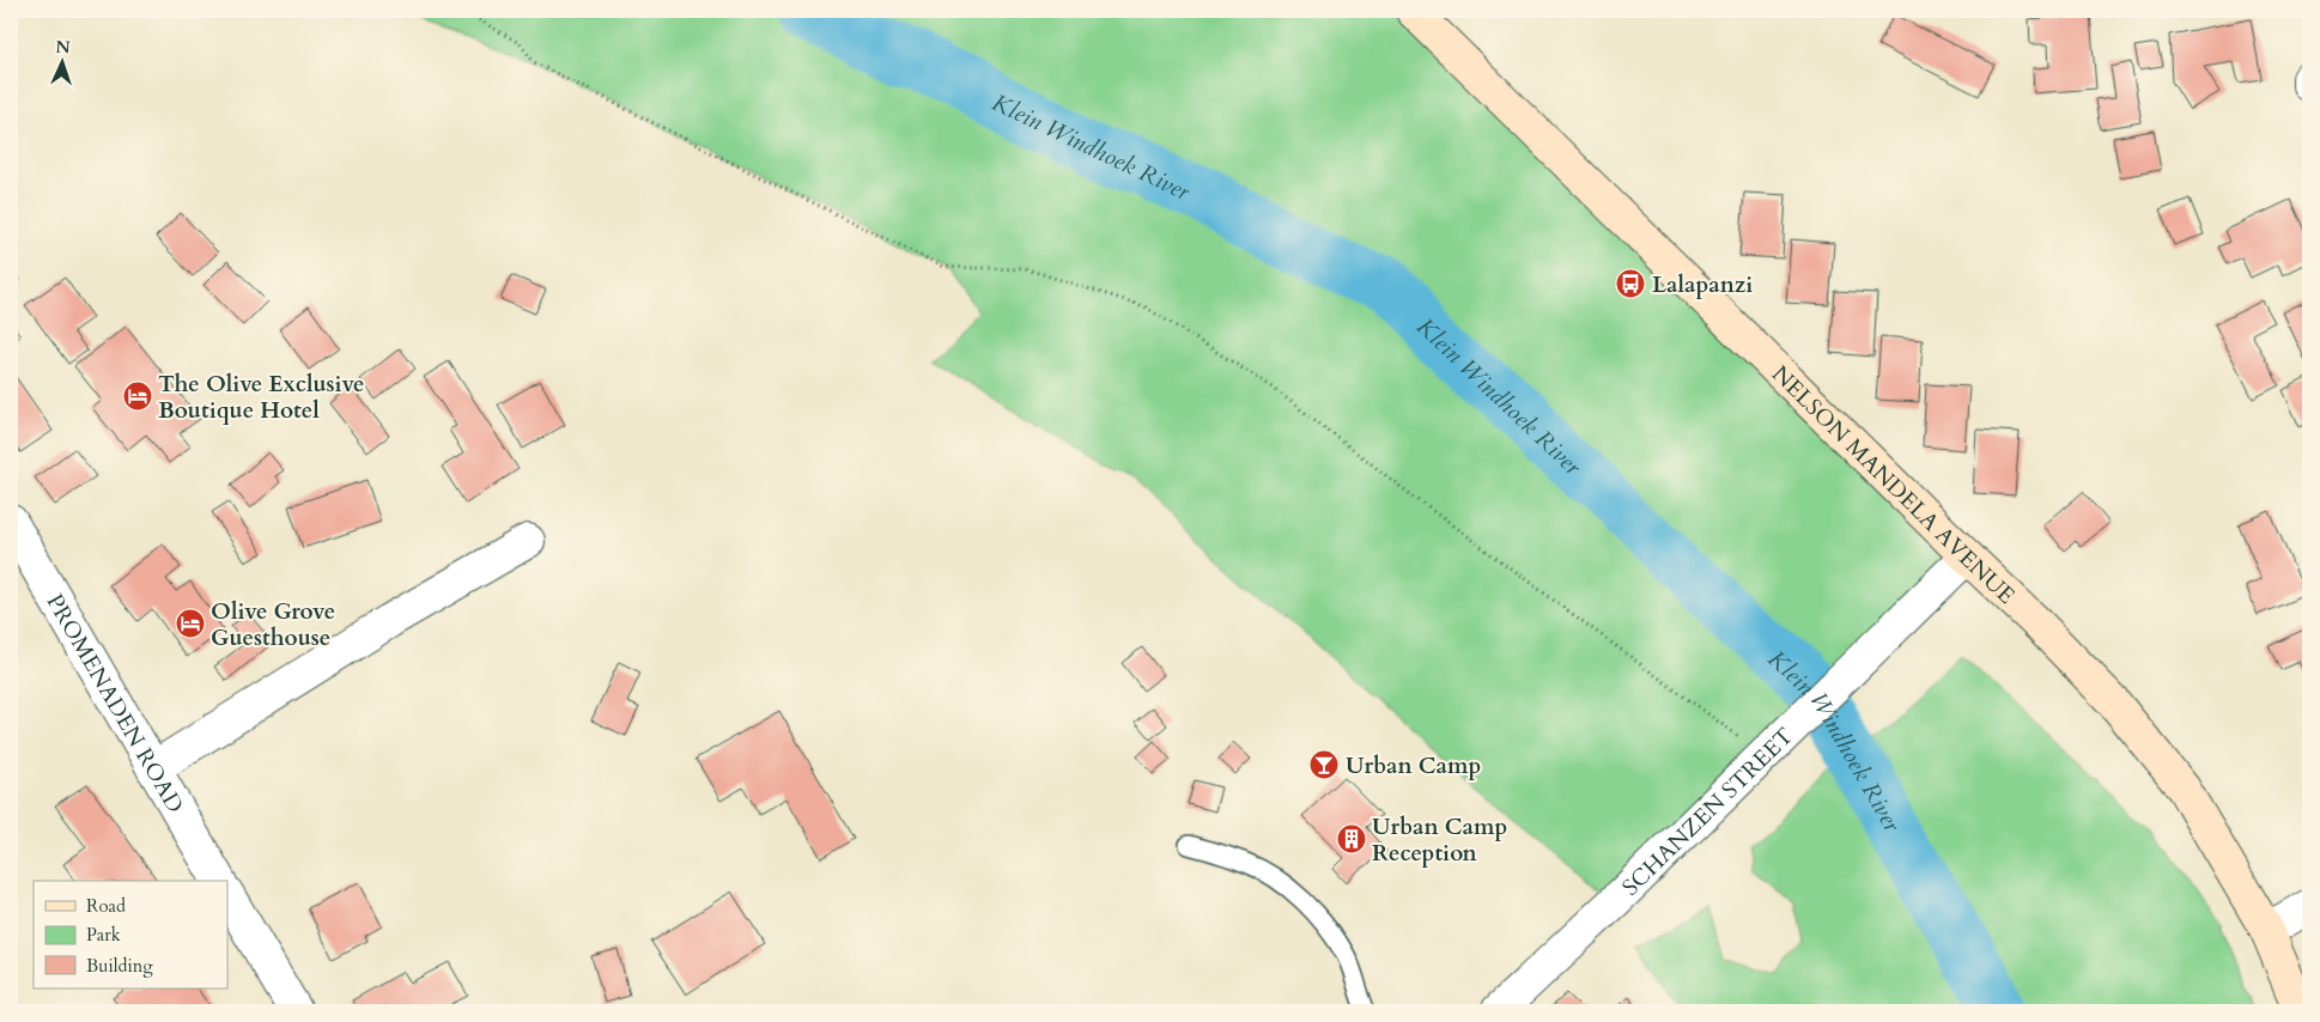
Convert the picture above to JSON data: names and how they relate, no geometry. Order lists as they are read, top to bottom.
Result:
{
  "streets": {
    "main road": ["NELSON MANDELA AVENUE"],
    "street": ["PROMENADEN ROAD", "SCHANZEN STREET"]
  },
  "crossings": [
    ["NELSON MANDELA AVENUE", "SCHANZEN STREET"]
  ],
  "water": ["Klein Windhoek River"],
  "places": {
    "bus stop": ["Lalapanzi"],
    "hotel": ["The Olive Exclusive Boutique Hotel", "Olive Grove Guesthouse"],
    "bar": ["Urban Camp"],
    "building": ["Urban Camp Reception"]
  },
  "legend": ["Road", "Park", "Building"],
  "north": "top"
}
